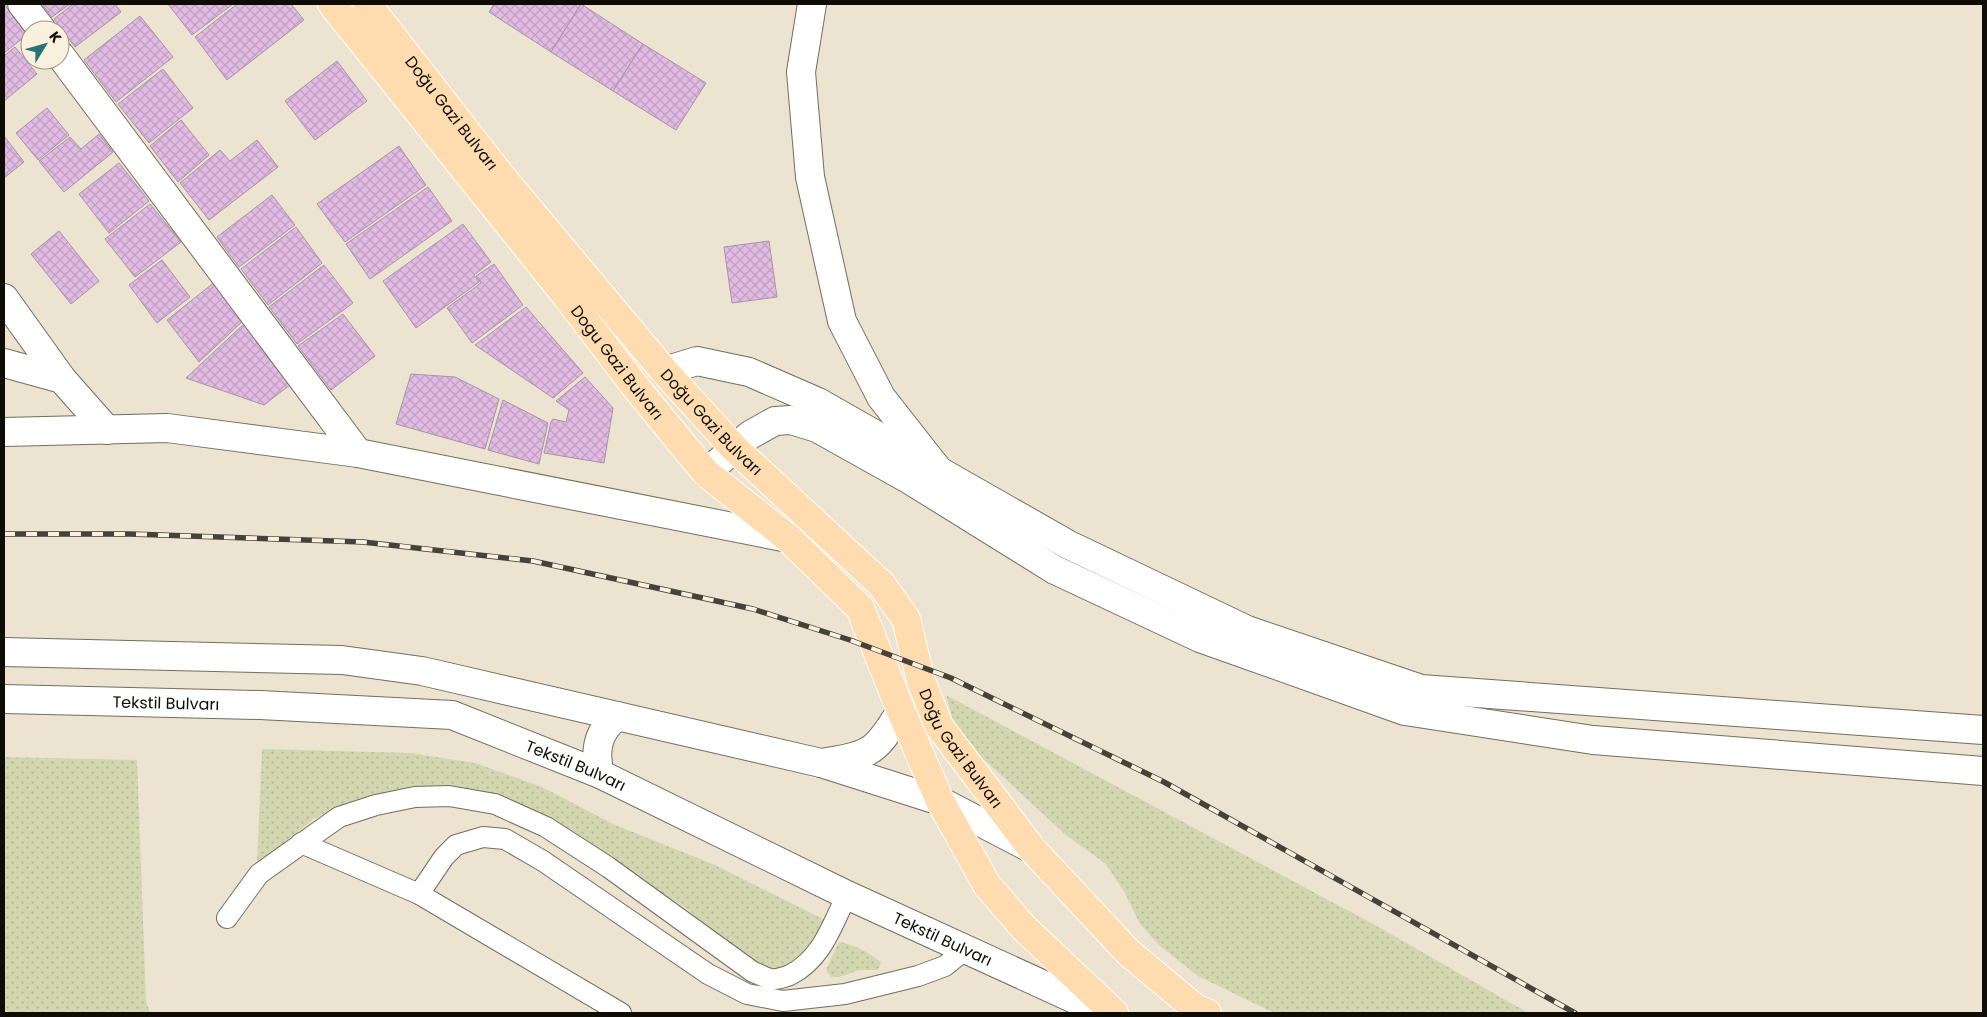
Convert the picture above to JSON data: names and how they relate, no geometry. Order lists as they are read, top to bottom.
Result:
{
  "streets": {
    "main road": ["Doğu Gazi Bulvarı", "Dogu Gazi Bulvarı"],
    "street": ["Tekstil Bulvarı"]
  },
  "north": "top right"
}
